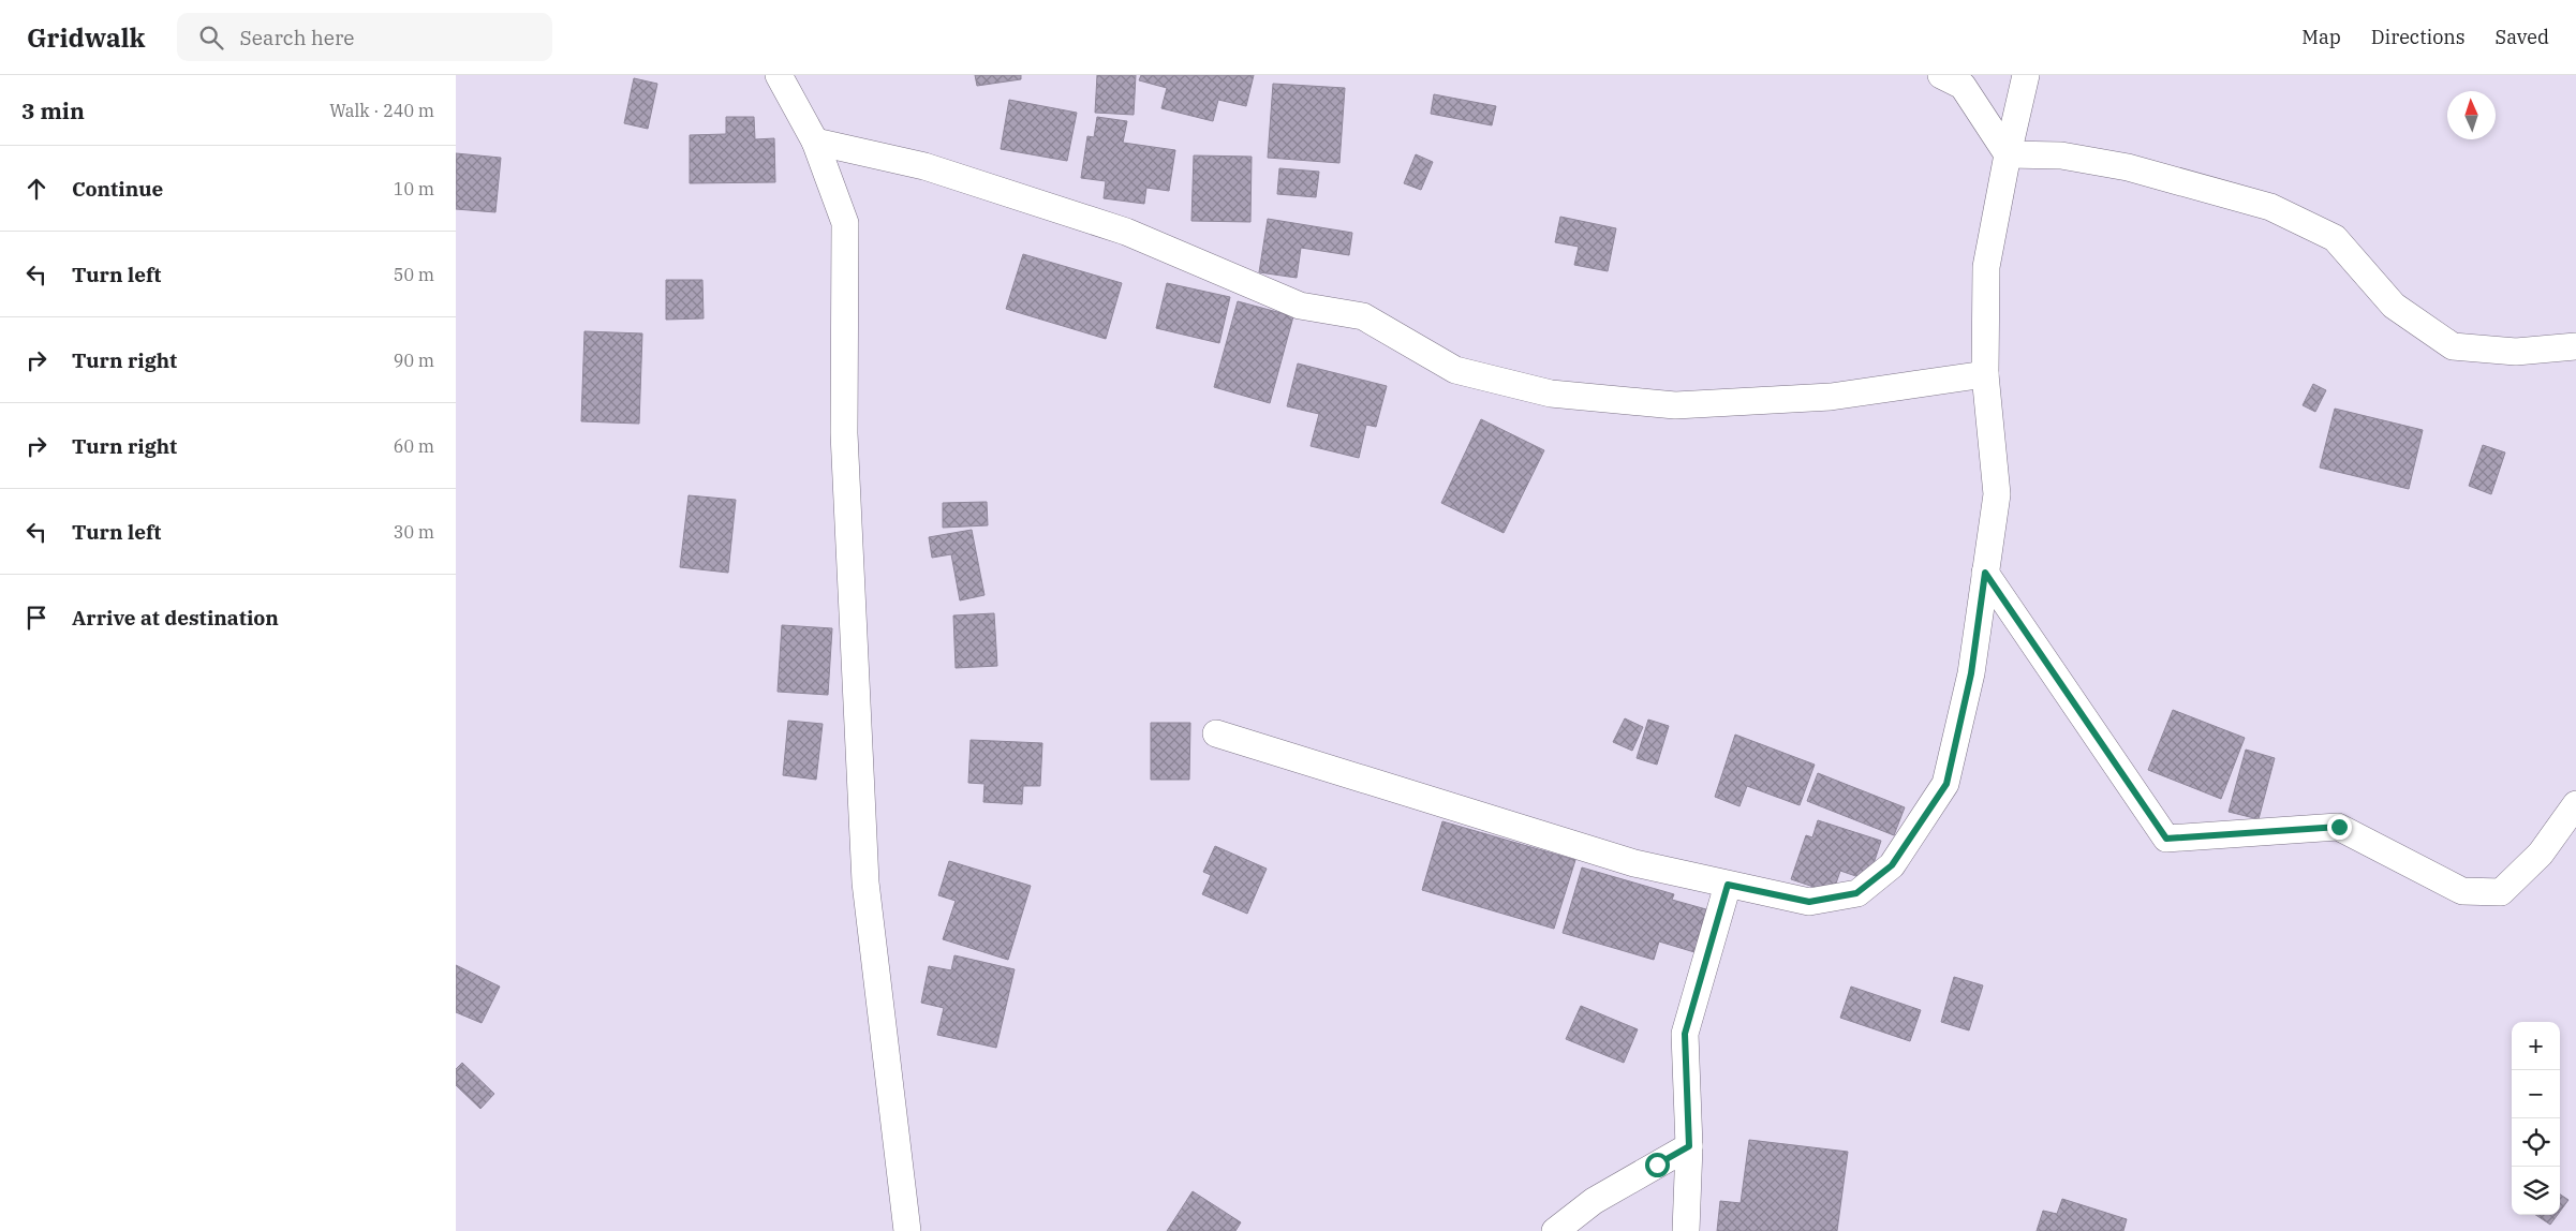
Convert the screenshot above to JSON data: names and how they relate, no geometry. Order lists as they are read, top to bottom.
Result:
{
  "north": "top",
  "page": {
    "header": "Gridwalk",
    "search": "Search here",
    "nav": ["Map", "Directions", "Saved"],
    "heading": ["3 min", "Walk · 240 m"],
    "list": [
      ["Continue", "10 m"],
      ["Turn left", "50 m"],
      ["Turn right", "90 m"],
      ["Turn right", "60 m"],
      ["Turn left", "30 m"],
      "Arrive at destination"
    ],
    "map_buttons": ["+", "−"]
  }
}
